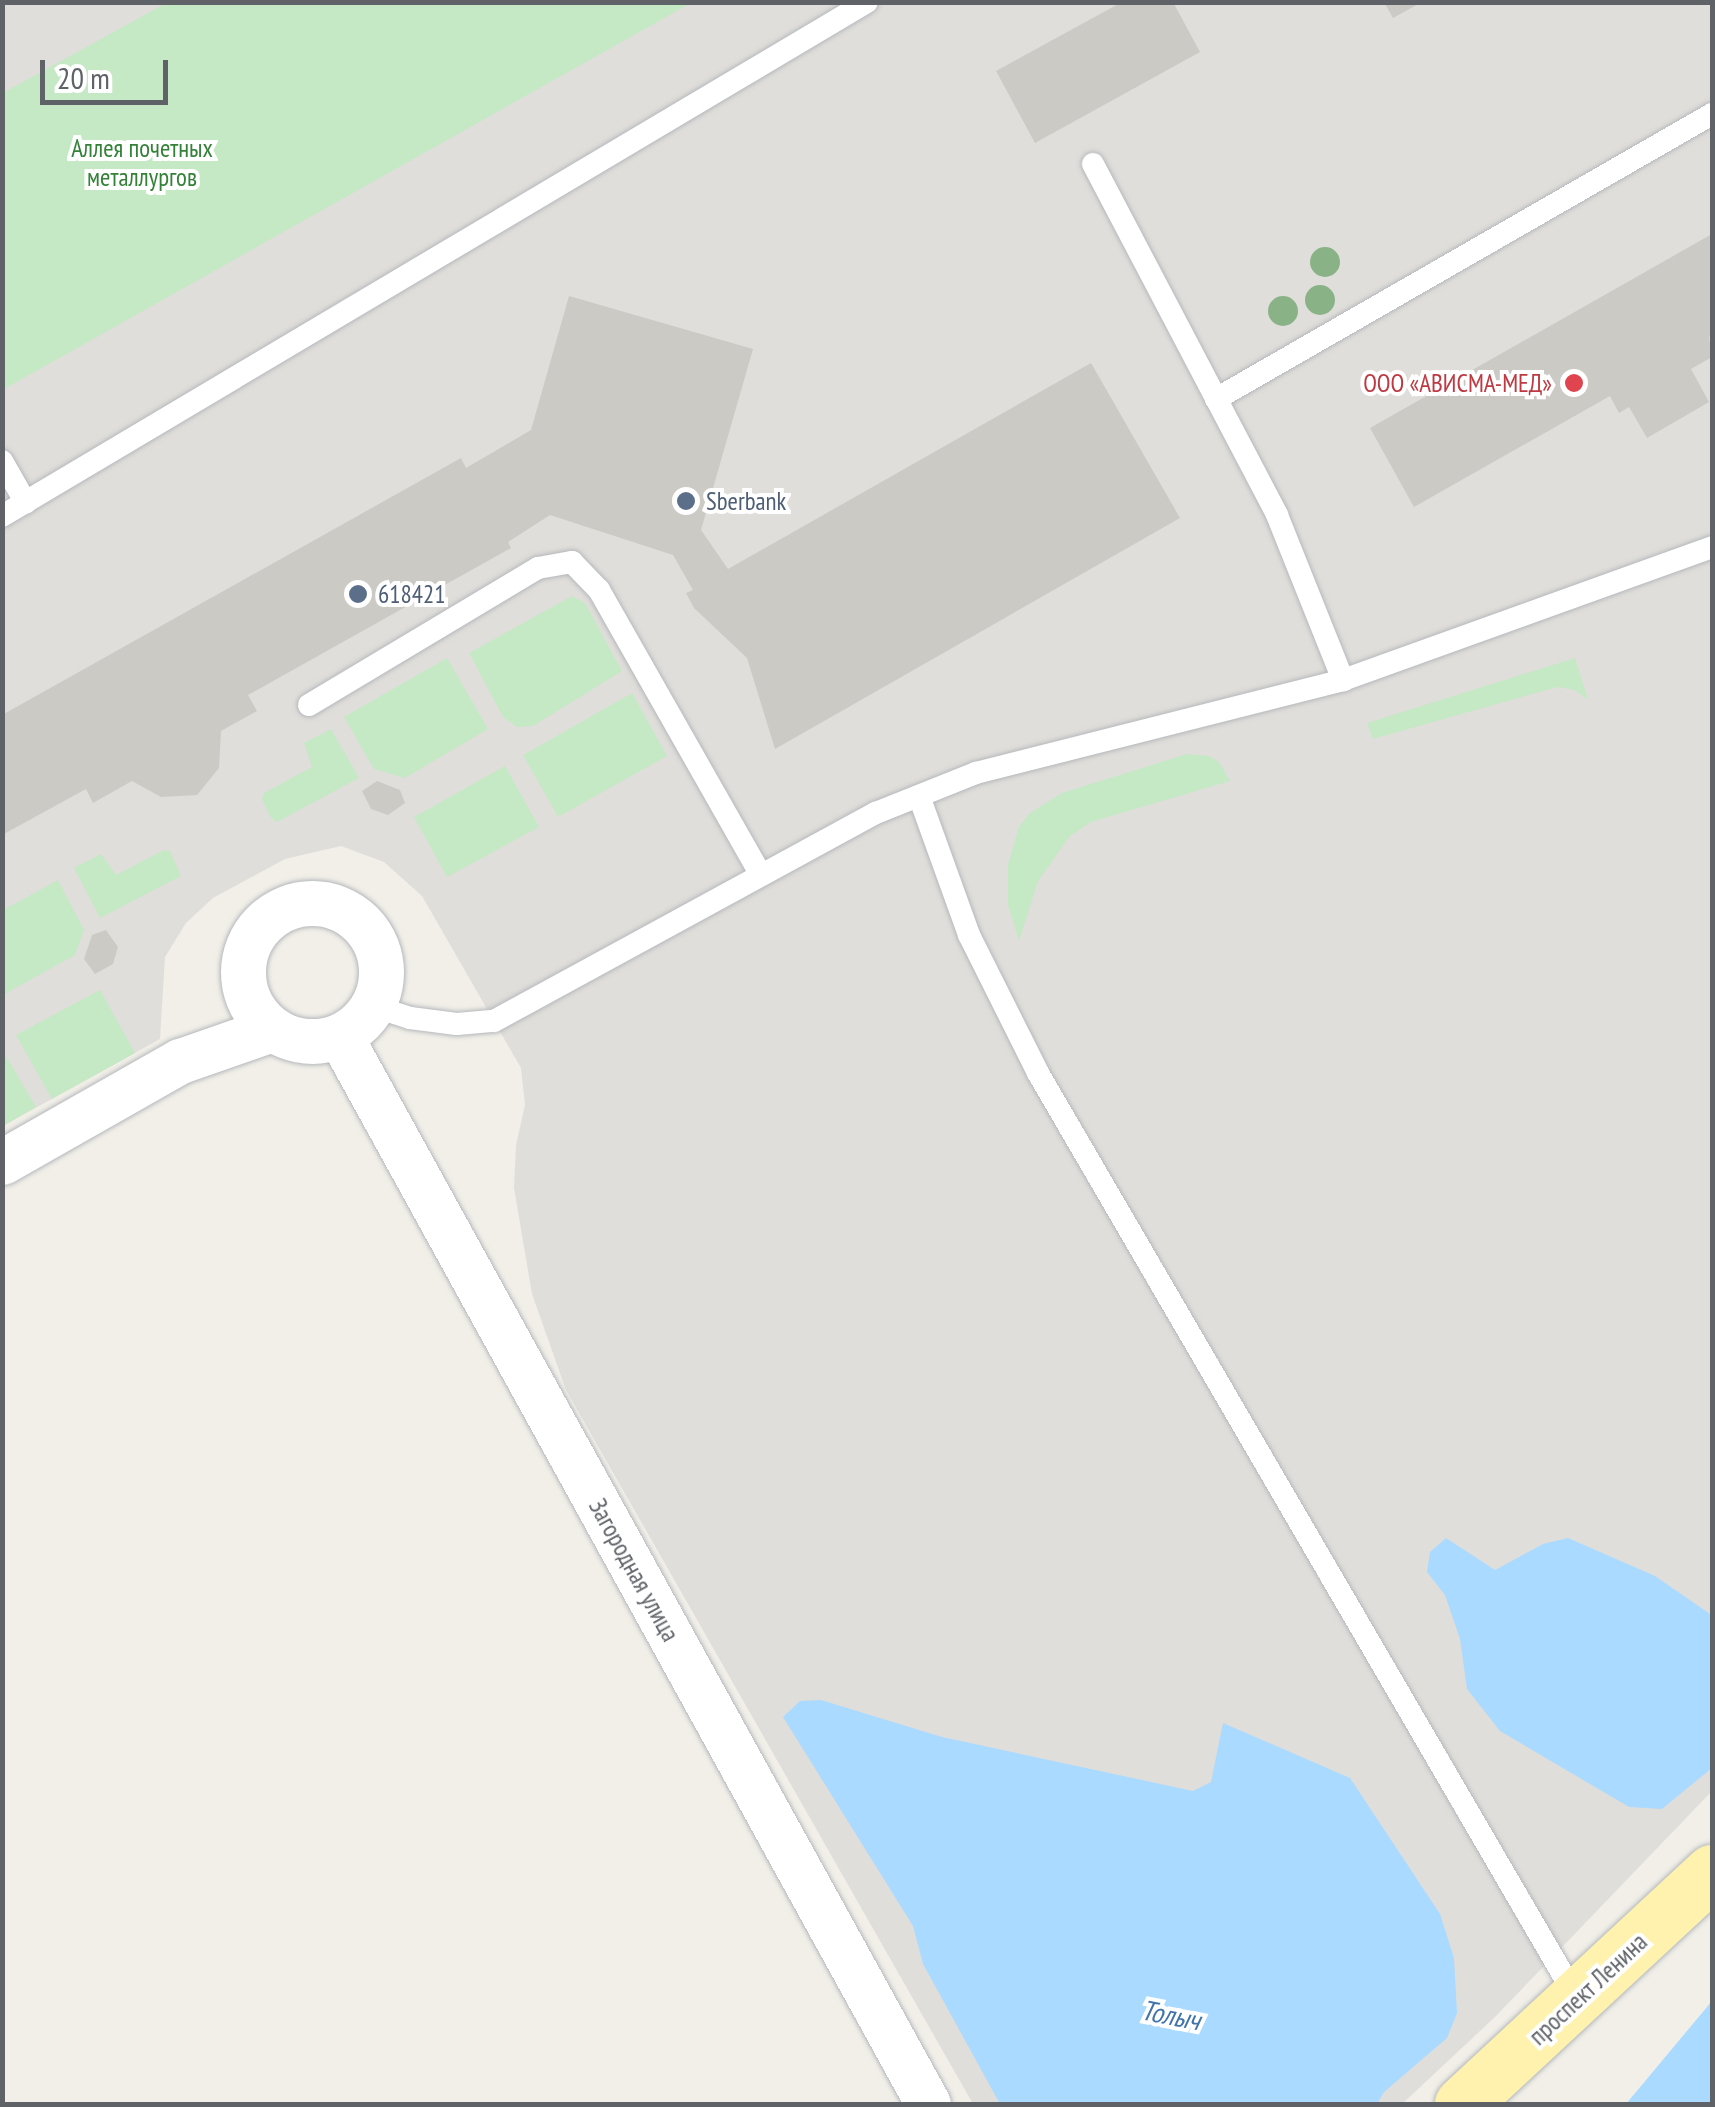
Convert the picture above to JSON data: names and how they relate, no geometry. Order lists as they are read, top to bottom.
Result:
{
  "streets": {
    "main road": ["проспект Ленина"],
    "street": ["Загородная улица"]
  },
  "water": ["Толыч"],
  "parks": ["Аллея почетных металлургов"],
  "places": ["ООО «АВИСМА-МЕД»", "Sberbank", "618421"],
  "scale_bar": "20 m"
}
